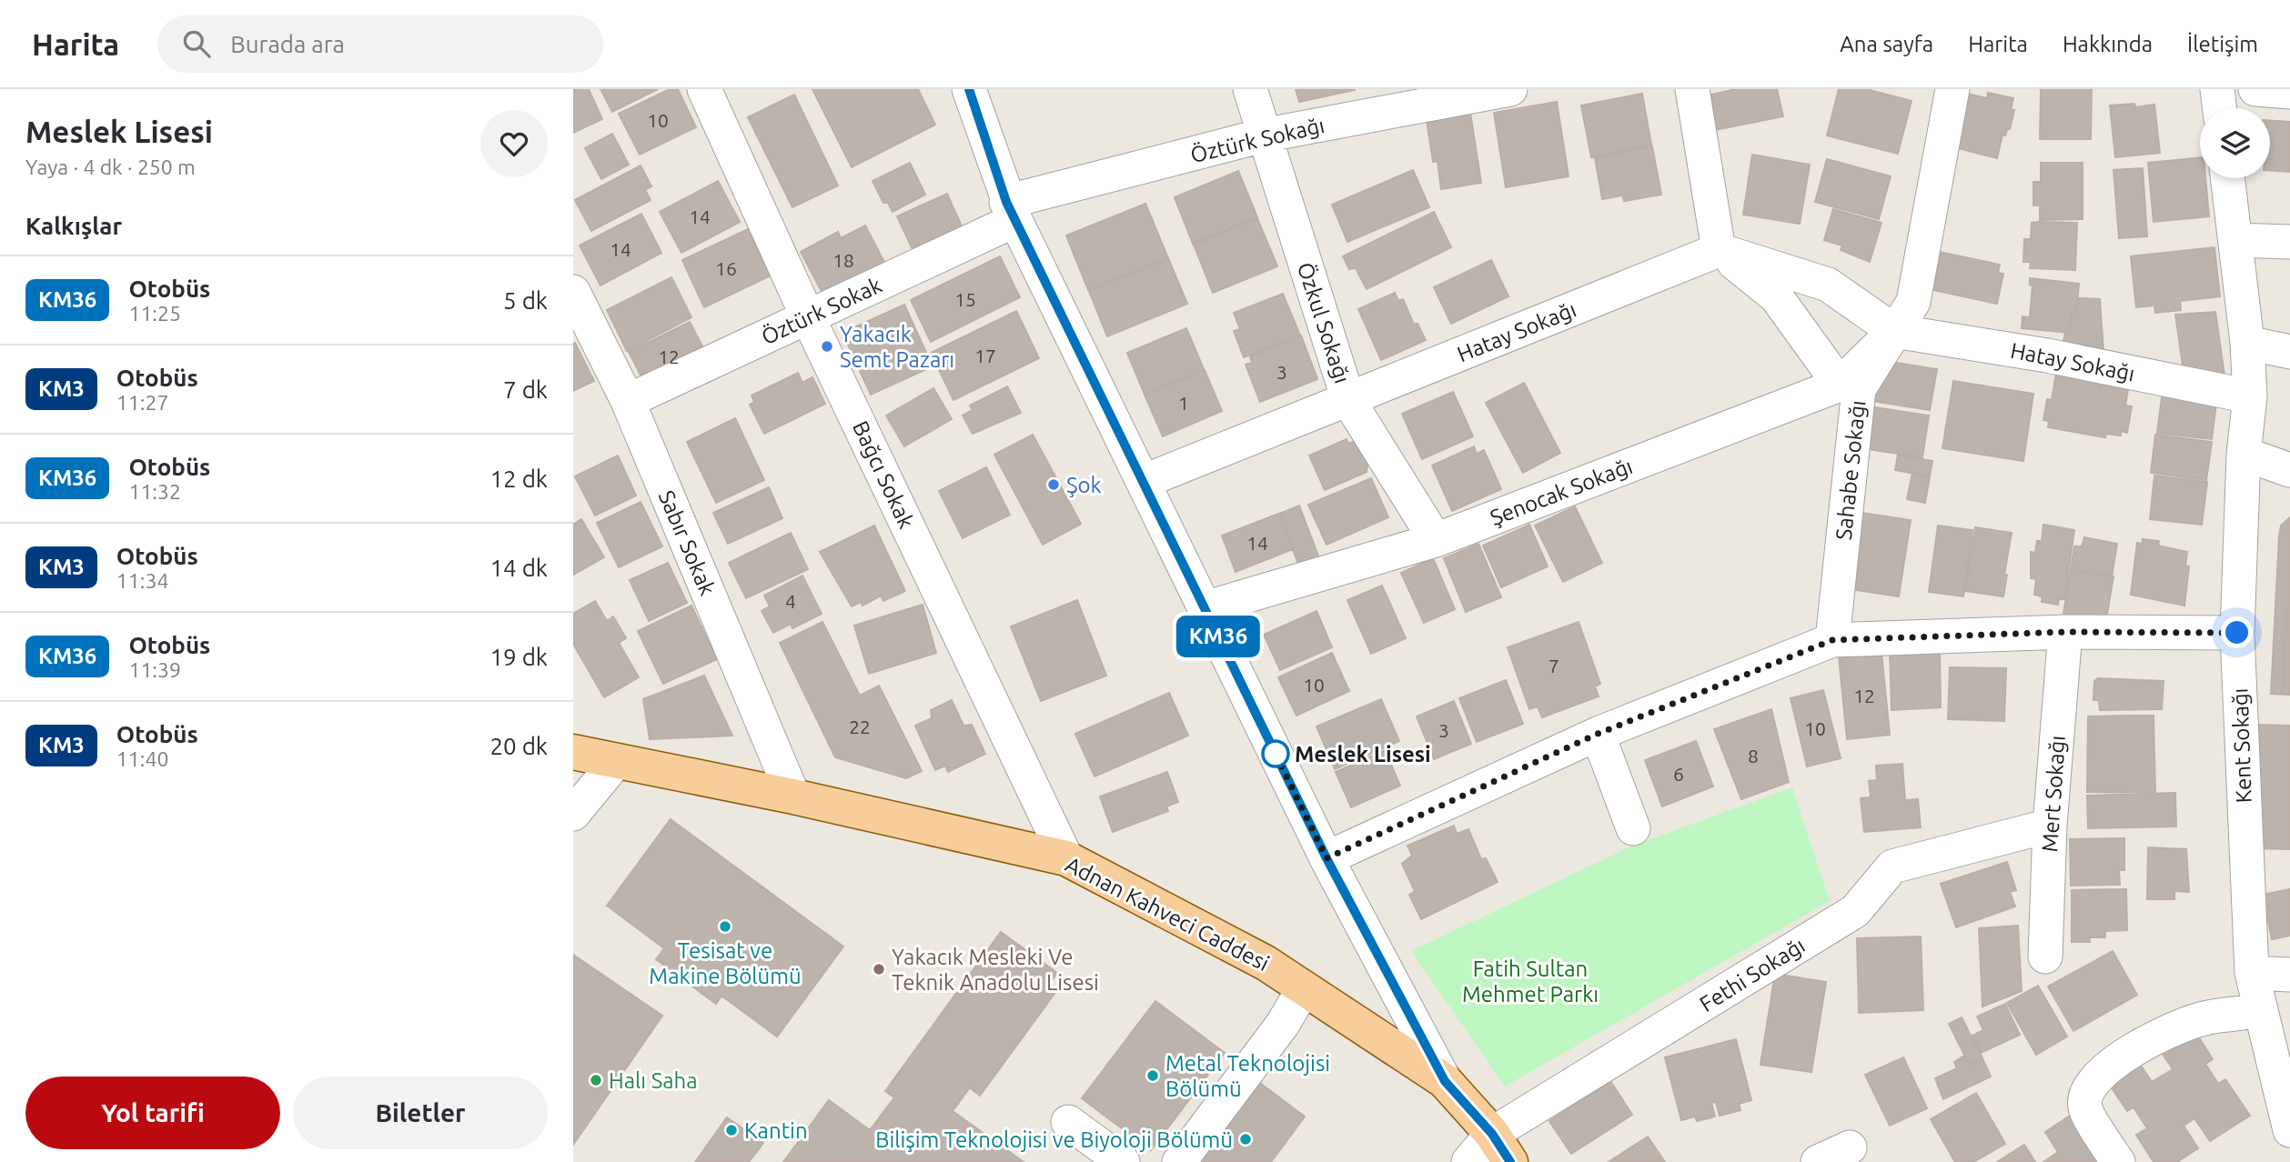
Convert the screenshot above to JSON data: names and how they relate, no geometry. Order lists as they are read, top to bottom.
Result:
{
  "streets": {
    "main road": ["Adnan Kahveci Caddesi"],
    "street": [
      "Öztürk Sokağı",
      "Öztürk Sokak",
      "Özkul Sokağı",
      "Hatay Sokağı",
      "Sahabe Sokağı",
      "Bağcı Sokak",
      "Şenocak Sokağı",
      "Sabır Sokak",
      "Kent Sokağı",
      "Mert Sokağı",
      "Fethi Sokağı"
    ]
  },
  "crossings": [
    ["Öztürk Sokağı", "Öztürk Sokak"],
    ["Öztürk Sokağı", "Özkul Sokağı"],
    ["Öztürk Sokak", "Bağcı Sokak"],
    ["Öztürk Sokak", "Sabır Sokak"],
    ["Özkul Sokağı", "Hatay Sokağı"],
    ["Özkul Sokağı", "Şenocak Sokağı"],
    ["Hatay Sokağı", "Sahabe Sokağı"],
    ["Hatay Sokağı", "Şenocak Sokağı"],
    ["Hatay Sokağı", "Kent Sokağı"],
    ["Sahabe Sokağı", "Şenocak Sokağı"],
    ["Bağcı Sokak", "Adnan Kahveci Caddesi"],
    ["Sabır Sokak", "Adnan Kahveci Caddesi"],
    ["Mert Sokağı", "Fethi Sokağı"],
    ["Adnan Kahveci Caddesi", "Fethi Sokağı"]
  ],
  "parks": ["Fatih Sultan Mehmet Parkı"],
  "places": [
    "Yakacık Semt Pazarı",
    "Şok",
    "Meslek Lisesi",
    "Tesisat ve Makine Bölümü",
    "Yakacık Mesleki Ve Teknik Anadolu Lisesi",
    "Metal Teknolojisi Bölümü",
    "Halı Saha",
    "Kantin",
    "Bilişim Teknolojisi ve Biyoloji Bölümü"
  ],
  "lines": ["bus line KM36"],
  "house_numbers": [
    "10",
    "14",
    "14",
    "18",
    "16",
    "15",
    "17",
    "12",
    "3",
    "1",
    "14",
    "4",
    "7",
    "10",
    "12",
    "22",
    "10",
    "3",
    "8",
    "6"
  ],
  "page": {
    "header": "Harita",
    "search": "Burada ara",
    "nav": [
      "Ana sayfa",
      "Harita",
      "Hakkında",
      "İletişim"
    ],
    "heading": [
      ["Meslek Lisesi", "Yaya · 4 dk · 250 m"],
      "Kalkışlar"
    ],
    "on_map": "KM36",
    "list": [
      {
        "mark": "KM36",
        "name": "Otobüs",
        "note": "11:25",
        "value": "5 dk"
      },
      {
        "mark": "KM3",
        "name": "Otobüs",
        "note": "11:27",
        "value": "7 dk"
      },
      {
        "mark": "KM36",
        "name": "Otobüs",
        "note": "11:32",
        "value": "12 dk"
      },
      {
        "mark": "KM3",
        "name": "Otobüs",
        "note": "11:34",
        "value": "14 dk"
      },
      {
        "mark": "KM36",
        "name": "Otobüs",
        "note": "11:39",
        "value": "19 dk"
      },
      {
        "mark": "KM3",
        "name": "Otobüs",
        "note": "11:40",
        "value": "20 dk"
      }
    ],
    "buttons": ["Yol tarifi", "Biletler"]
  }
}
